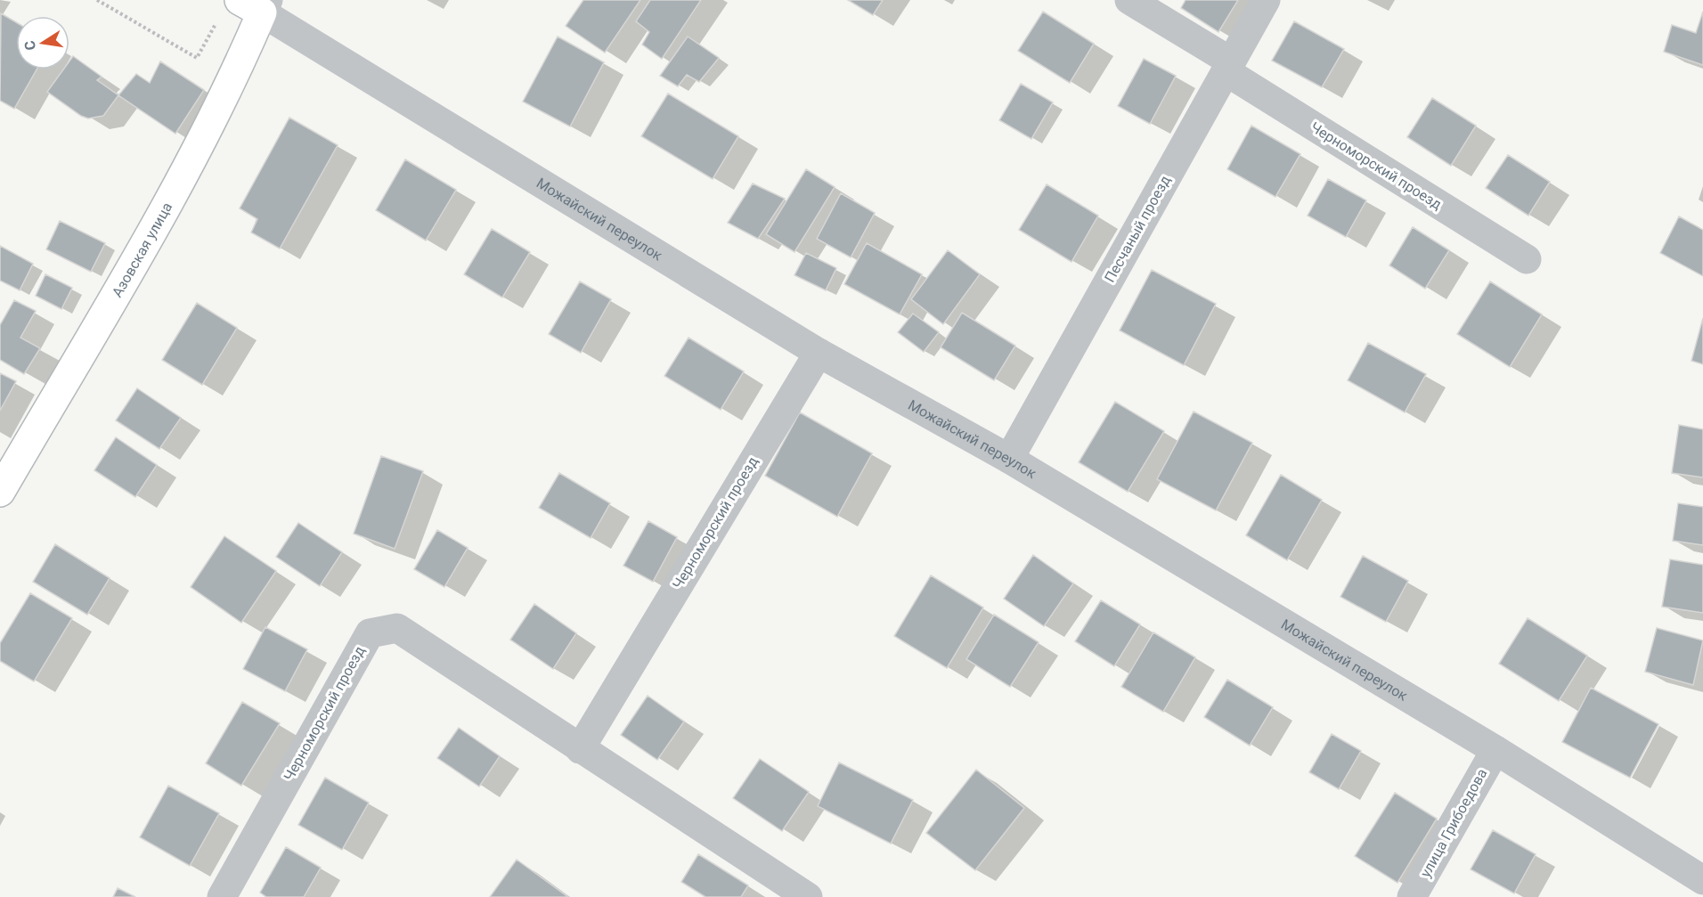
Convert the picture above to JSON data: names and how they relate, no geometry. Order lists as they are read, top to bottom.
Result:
{
  "streets": {
    "street": [
      "Черноморский проезд",
      "Можайский переулок",
      "Песчаный проезд",
      "Азовская улица",
      "улица Грибоедова"
    ]
  },
  "crossings": [
    ["Черноморский проезд", "Можайский переулок"],
    ["Черноморский проезд", "Песчаный проезд"],
    ["Можайский переулок", "Песчаный проезд"],
    ["Можайский переулок", "Азовская улица"],
    ["Можайский переулок", "улица Грибоедова"]
  ],
  "north": "left"
}
